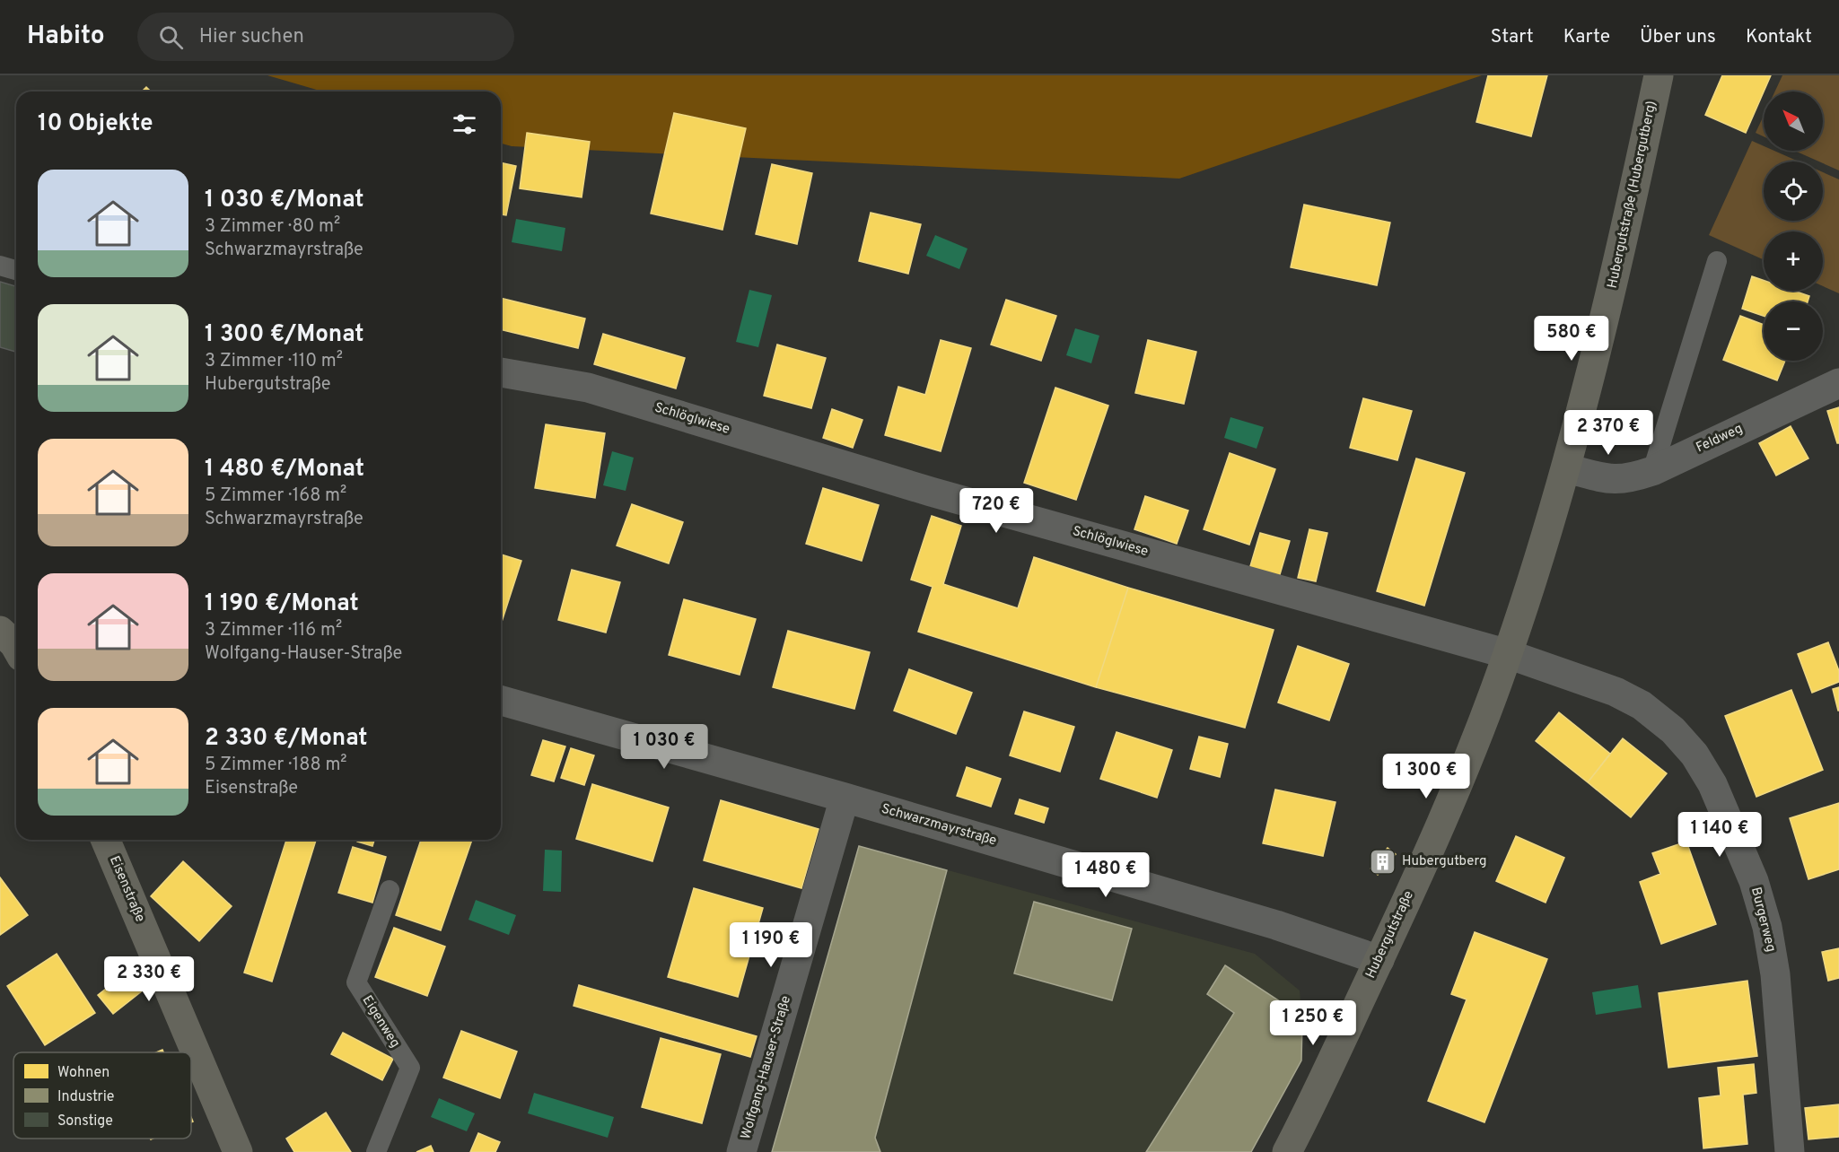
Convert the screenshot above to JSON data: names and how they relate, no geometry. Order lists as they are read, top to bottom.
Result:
{
  "streets": {
    "street": [
      "Hubergutstraße (Hubergutberg)",
      "Schlöglwiese",
      "Feldweg",
      "Schwarzmayrstraße",
      "Eisenstraße",
      "Burgerweg",
      "Hubergutstraße",
      "Wolfgang-Hauser-Straße"
    ],
    "lane": ["Eigenweg"]
  },
  "crossings": [
    ["Hubergutstraße (Hubergutberg)", "Schlöglwiese"],
    ["Hubergutstraße (Hubergutberg)", "Feldweg"],
    ["Hubergutstraße (Hubergutberg)", "Burgerweg"],
    ["Hubergutstraße (Hubergutberg)", "Hubergutstraße"],
    ["Schlöglwiese", "Burgerweg"],
    ["Schlöglwiese", "Hubergutstraße"],
    ["Schwarzmayrstraße", "Hubergutstraße"],
    ["Schwarzmayrstraße", "Wolfgang-Hauser-Straße"],
    ["Burgerweg", "Hubergutstraße"]
  ],
  "places": {
    "building": ["Hubergutberg"]
  },
  "legend": ["Wohnen", "Industrie", "Sonstige"],
  "north": "top left",
  "page": {
    "header": "Habito",
    "search": "Hier suchen",
    "nav": [
      "Start",
      "Karte",
      "Über uns",
      "Kontakt"
    ],
    "map_buttons": ["+", "−"],
    "heading": "10 Objekte",
    "list": [
      {
        "name": "1 030 €/Monat",
        "note": "3 Zimmer · 80 m² · Schwarzmayrstraße"
      },
      {
        "name": "1 300 €/Monat",
        "note": "3 Zimmer · 110 m² · Hubergutstraße"
      },
      {
        "name": "1 480 €/Monat",
        "note": "5 Zimmer · 168 m² · Schwarzmayrstraße"
      },
      {
        "name": "1 190 €/Monat",
        "note": "3 Zimmer · 116 m² · Wolfgang-Hauser-Straße"
      },
      {
        "name": "2 330 €/Monat",
        "note": "5 Zimmer · 188 m² · Eisenstraße"
      }
    ],
    "price": [
      "580 €",
      "2 370 €",
      "720 €",
      "1 030 €",
      "1 300 €",
      "1 140 €",
      "1 480 €",
      "1 190 €",
      "2 330 €",
      "1 250 €"
    ]
  }
}
